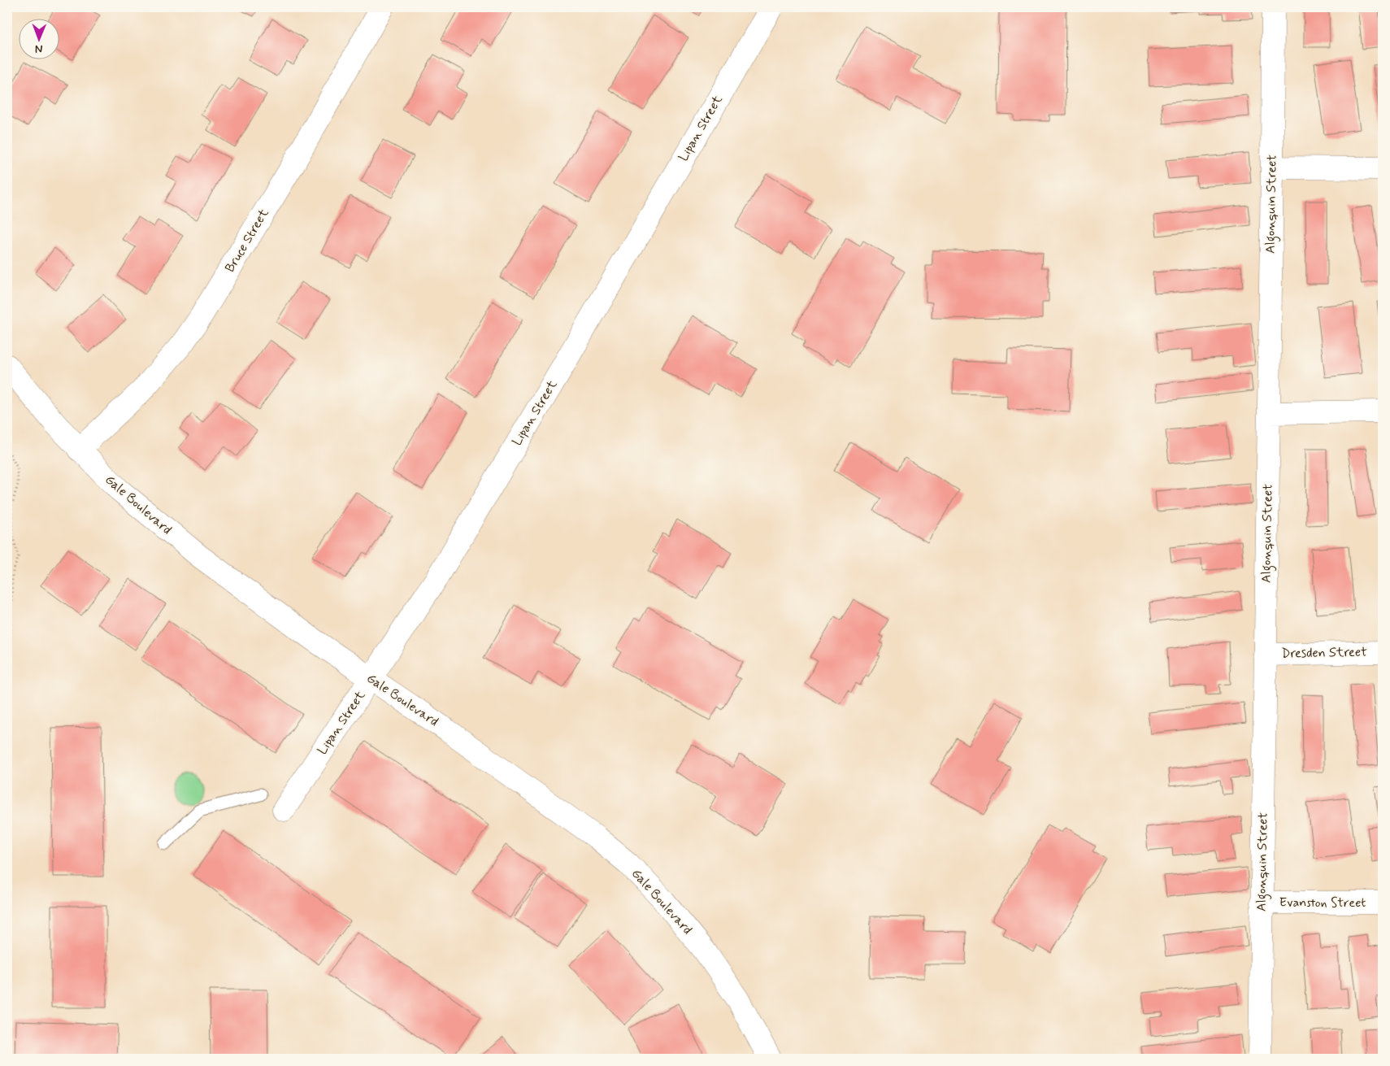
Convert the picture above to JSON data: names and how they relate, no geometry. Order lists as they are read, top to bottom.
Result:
{
  "streets": {
    "street": [
      "Lipan Street",
      "Algonquin Street",
      "Bruce Street",
      "Gale Boulevard",
      "Dresden Street",
      "Evanston Street"
    ]
  },
  "crossings": [
    ["Lipan Street", "Gale Boulevard"],
    ["Algonquin Street", "Dresden Street"],
    ["Algonquin Street", "Evanston Street"],
    ["Bruce Street", "Gale Boulevard"]
  ],
  "north": "bottom"
}
